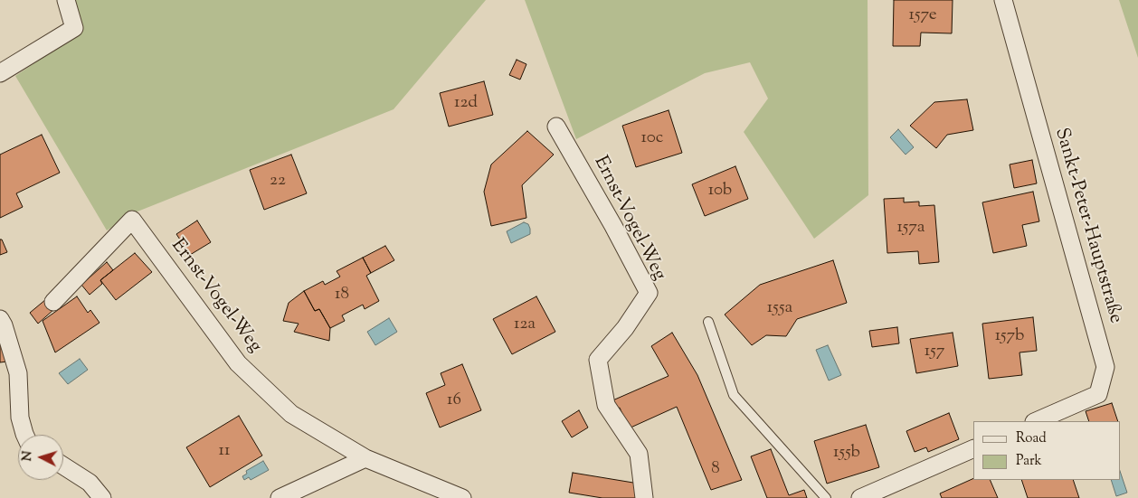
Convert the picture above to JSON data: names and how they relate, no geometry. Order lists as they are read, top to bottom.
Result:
{
  "streets": {
    "street": ["Ernst-Vogel-Weg", "Sankt-Peter-Hauptstraße"]
  },
  "house_numbers": [
    "157e",
    "12d",
    "10c",
    "22",
    "10b",
    "157a",
    "18",
    "155a",
    "12a",
    "157b",
    "157",
    "16",
    "11",
    "155b",
    "8"
  ],
  "legend": ["Road", "Park"],
  "north": "left"
}
